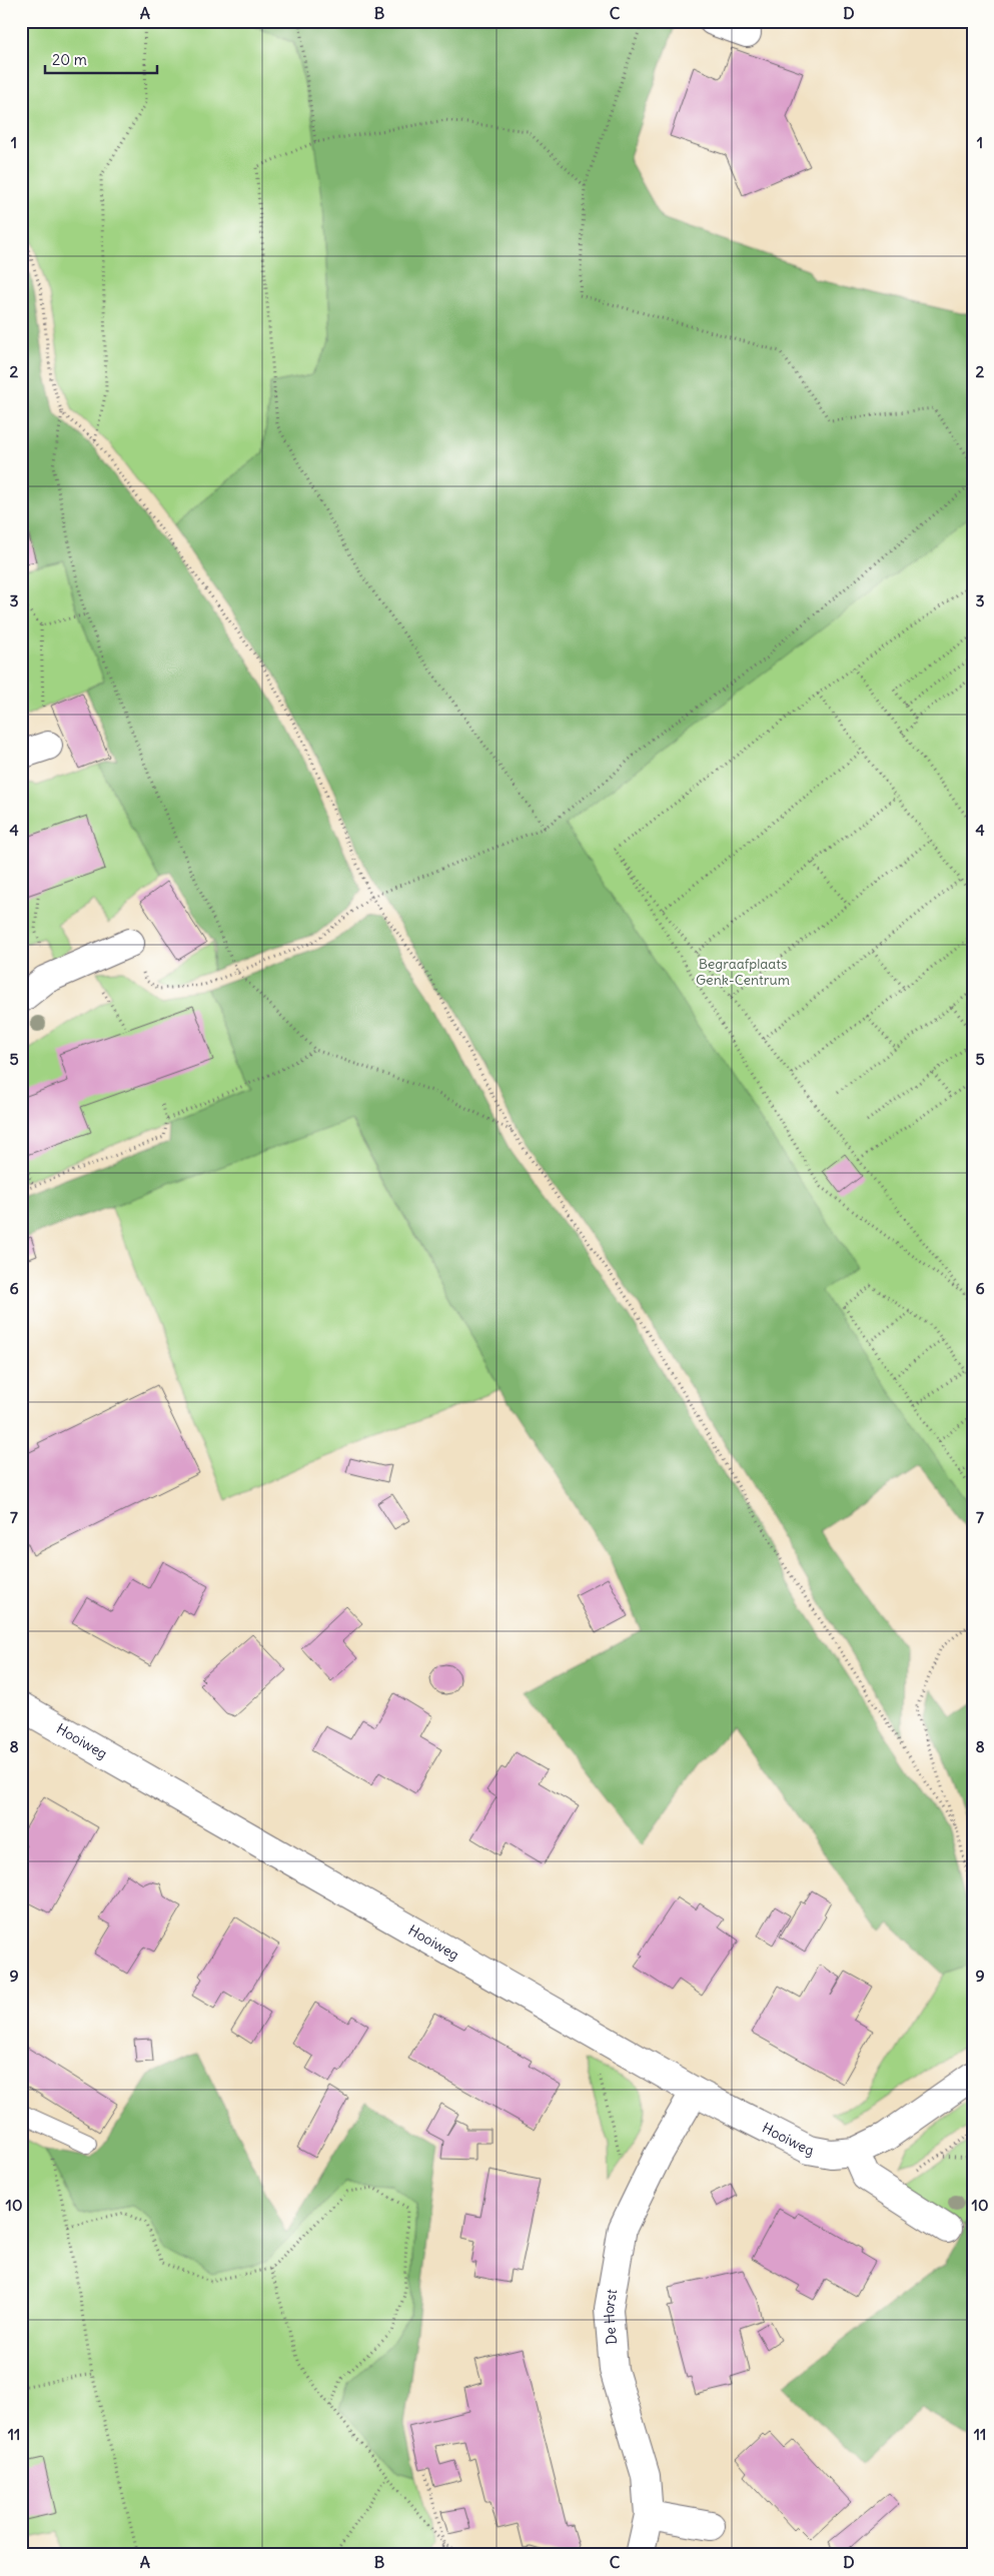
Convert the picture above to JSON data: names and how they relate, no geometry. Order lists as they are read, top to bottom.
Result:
{
  "streets": {
    "street": ["Hooiweg", "De Horst"]
  },
  "crossings": [
    ["Hooiweg", "De Horst"]
  ],
  "parks": ["Begraafplaats Genk-Centrum"],
  "scale_bar": "20 m",
  "grid": {
    "columns": [
      "A",
      "B",
      "C",
      "D"
    ],
    "rows": [
      "1",
      "2",
      "3",
      "4",
      "5",
      "6",
      "7",
      "8",
      "9",
      "10",
      "11"
    ]
  }
}
